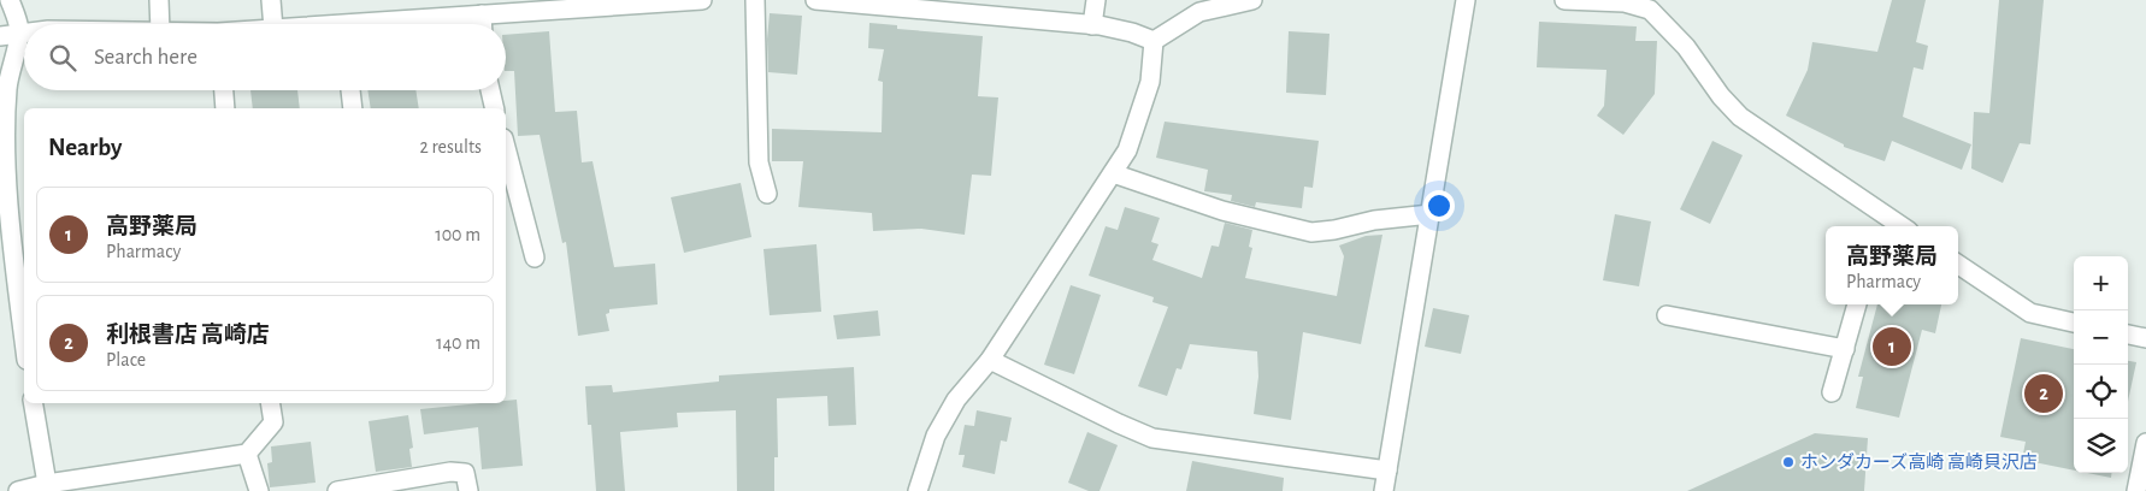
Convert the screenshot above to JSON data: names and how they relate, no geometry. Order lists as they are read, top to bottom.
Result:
{
  "places": ["ホンダカーズ高崎 高崎貝沢店"],
  "page": {
    "search": "Search here",
    "heading": ["Nearby", "2 results"],
    "list": [
      {
        "mark": "1",
        "name": "高野薬局",
        "note": "Pharmacy",
        "value": "100 m"
      },
      {
        "mark": "2",
        "name": "利根書店 高崎店",
        "note": "Place",
        "value": "140 m"
      }
    ],
    "popup": ["高野薬局", "Pharmacy"],
    "map_buttons": ["+", "−"],
    "pins": ["1", "2"]
  }
}
